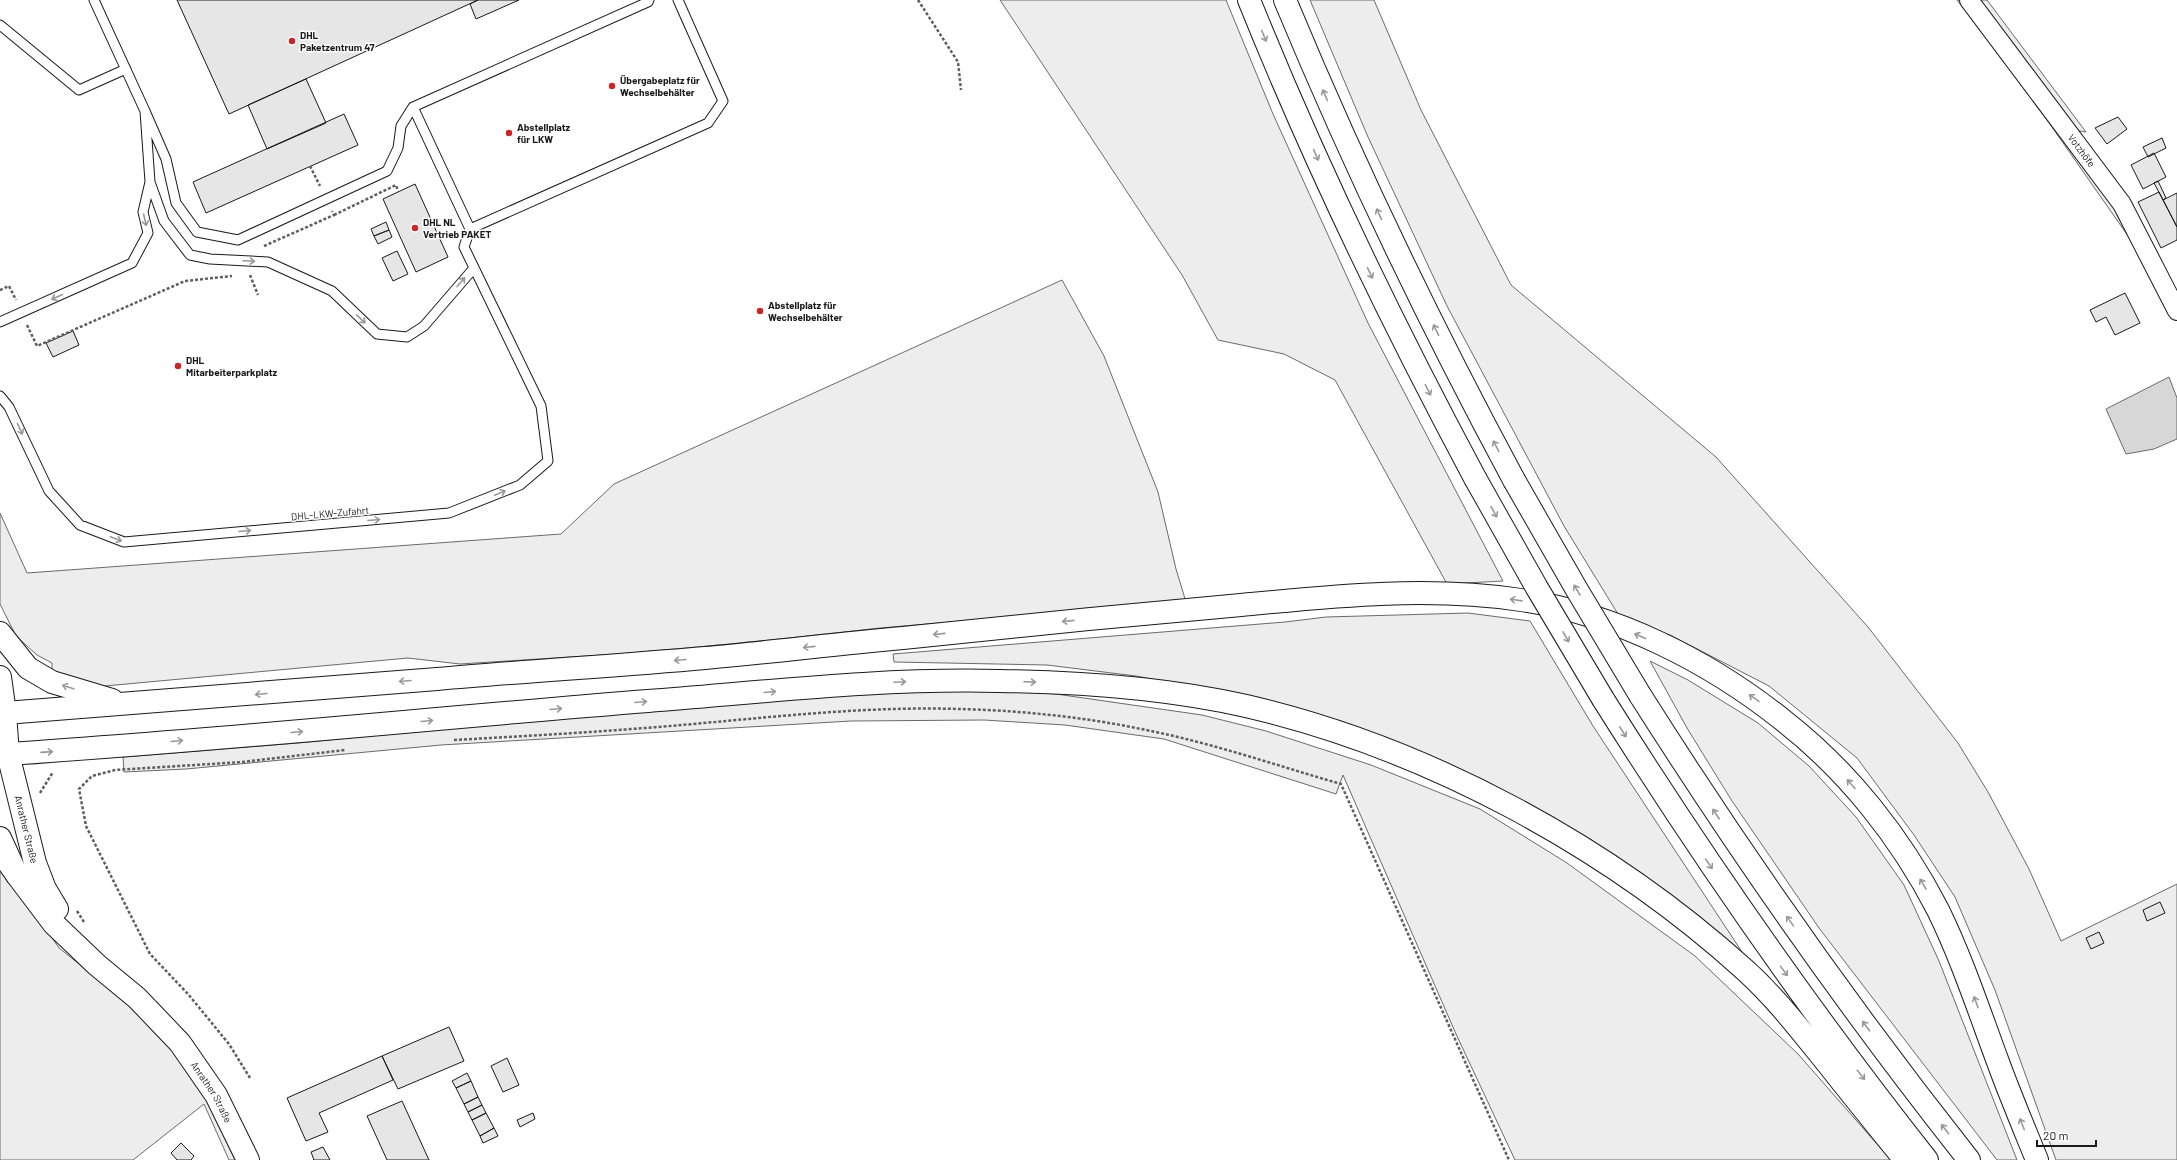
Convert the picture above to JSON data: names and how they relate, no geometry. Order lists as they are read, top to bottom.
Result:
{
  "streets": {
    "main road": ["Anrather Straße"],
    "street": ["Votzhöfe"],
    "lane": ["DHL-LKW-Zufahrt"]
  },
  "places": [
    "DHL Paketzentrum 47",
    "Übergabeplatz für Wechselbehälter",
    "Abstellplatz für LKW",
    "DHL NL Vertrieb PAKET",
    "Abstellplatz für Wechselbehälter",
    "DHL Mitarbeiterparkplatz"
  ],
  "scale_bar": "20 m"
}
